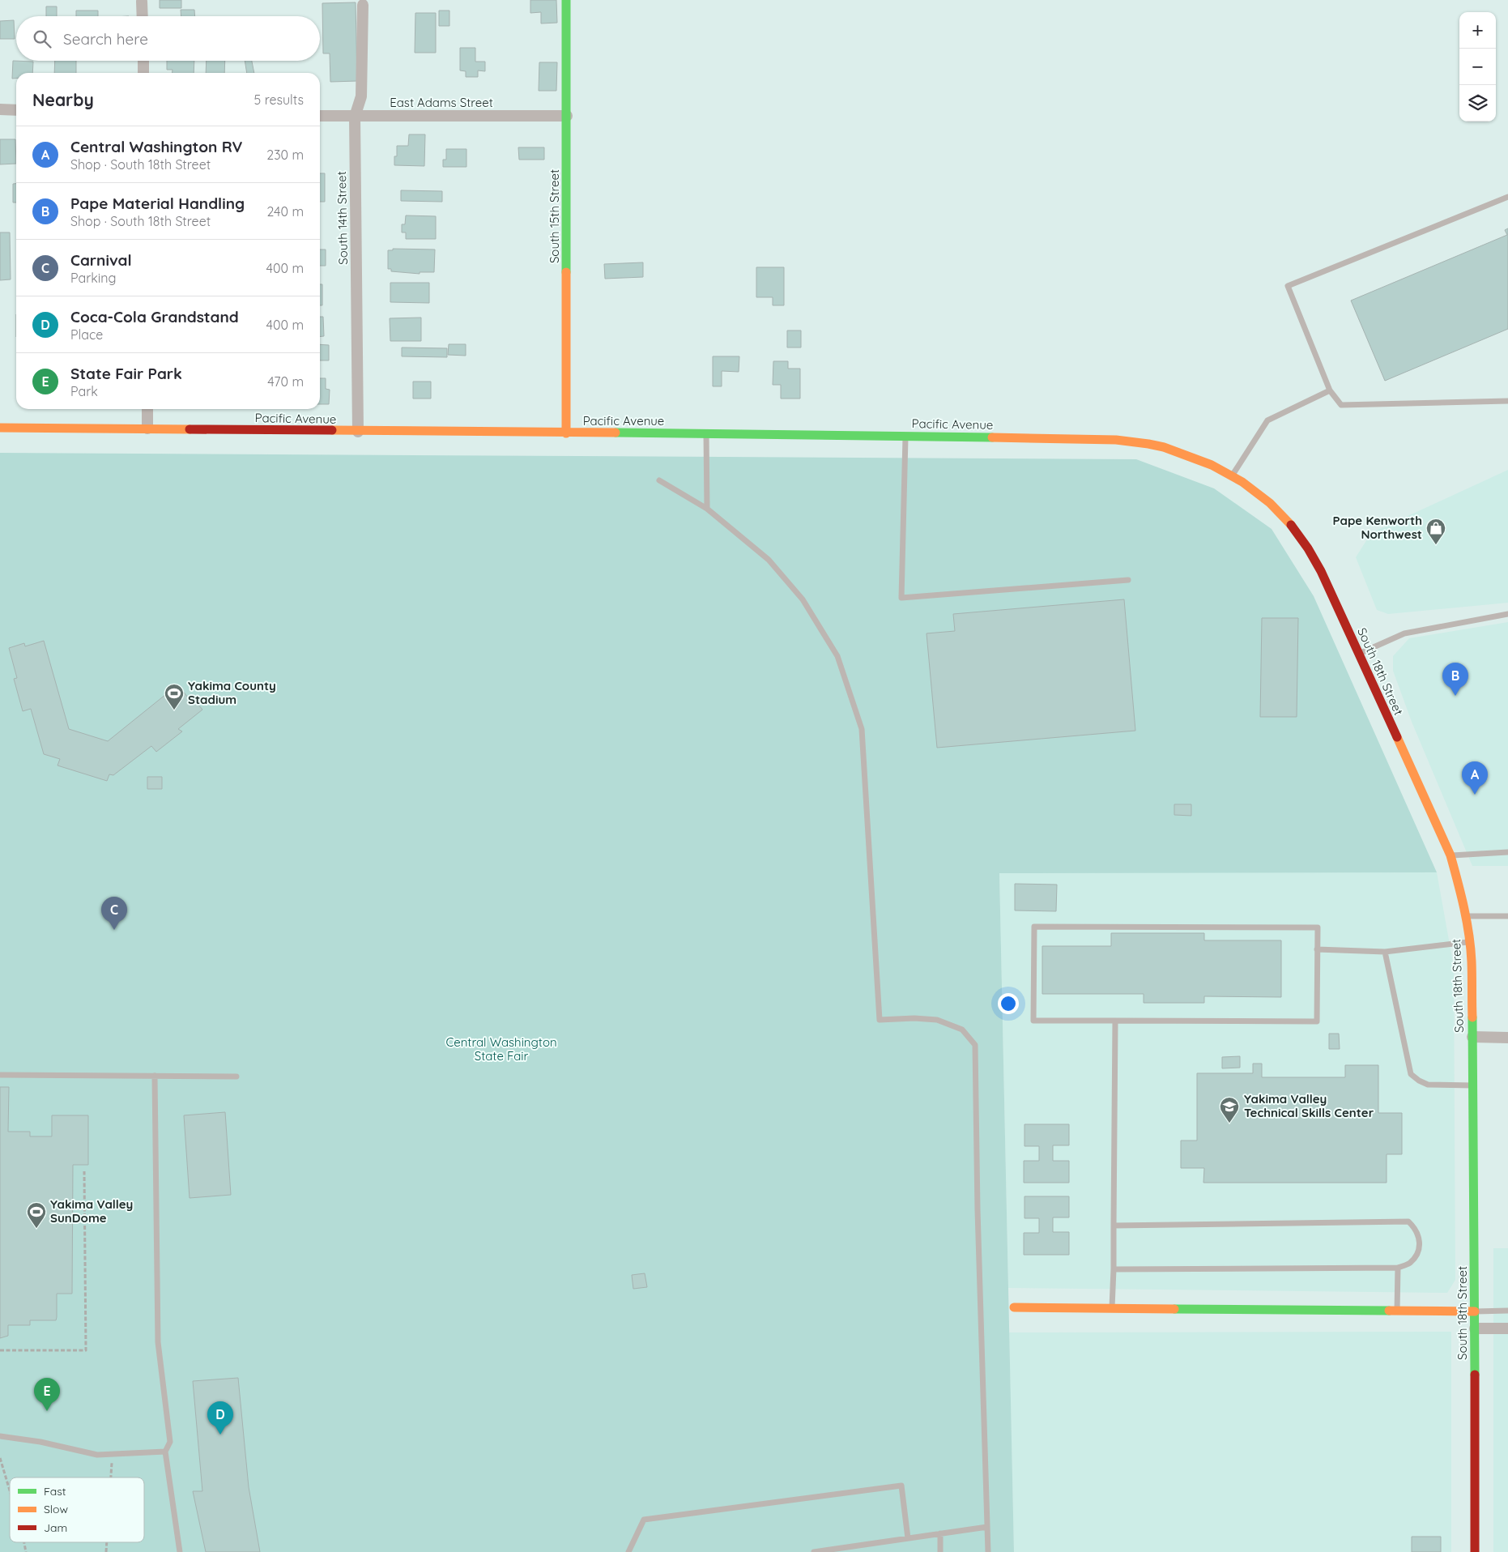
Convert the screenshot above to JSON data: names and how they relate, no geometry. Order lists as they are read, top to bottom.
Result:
{
  "streets": {
    "street": [
      "East Adams Street",
      "South 15th Street",
      "South 14th Street",
      "Pacific Avenue",
      "South 18th Street"
    ]
  },
  "crossings": [
    ["East Adams Street", "South 15th Street"],
    ["East Adams Street", "South 14th Street"],
    ["South 15th Street", "Pacific Avenue"],
    ["South 14th Street", "Pacific Avenue"],
    ["Pacific Avenue", "South 18th Street"]
  ],
  "parks": ["Central Washington State Fair"],
  "places": {
    "shop": ["Pape Kenworth Northwest"],
    "sports": ["Yakima County Stadium", "Yakima Valley SunDome"],
    "school or university": ["Yakima Valley Technical Skills Center"]
  },
  "legend": ["Fast", "Slow", "Jam"],
  "page": {
    "map_buttons": ["+", "−"],
    "search": "Search here",
    "heading": ["Nearby", "5 results"],
    "list": [
      {
        "mark": "A",
        "name": "Central Washington RV",
        "note": "Shop · South 18th Street",
        "value": "230 m"
      },
      {
        "mark": "B",
        "name": "Pape Material Handling",
        "note": "Shop · South 18th Street",
        "value": "240 m"
      },
      {
        "mark": "C",
        "name": "Carnival",
        "note": "Parking",
        "value": "400 m"
      },
      {
        "mark": "D",
        "name": "Coca-Cola Grandstand",
        "note": "Place",
        "value": "400 m"
      },
      {
        "mark": "E",
        "name": "State Fair Park",
        "note": "Park",
        "value": "470 m"
      }
    ],
    "pins": [
      "B",
      "A",
      "C",
      "E",
      "D"
    ]
  }
}
